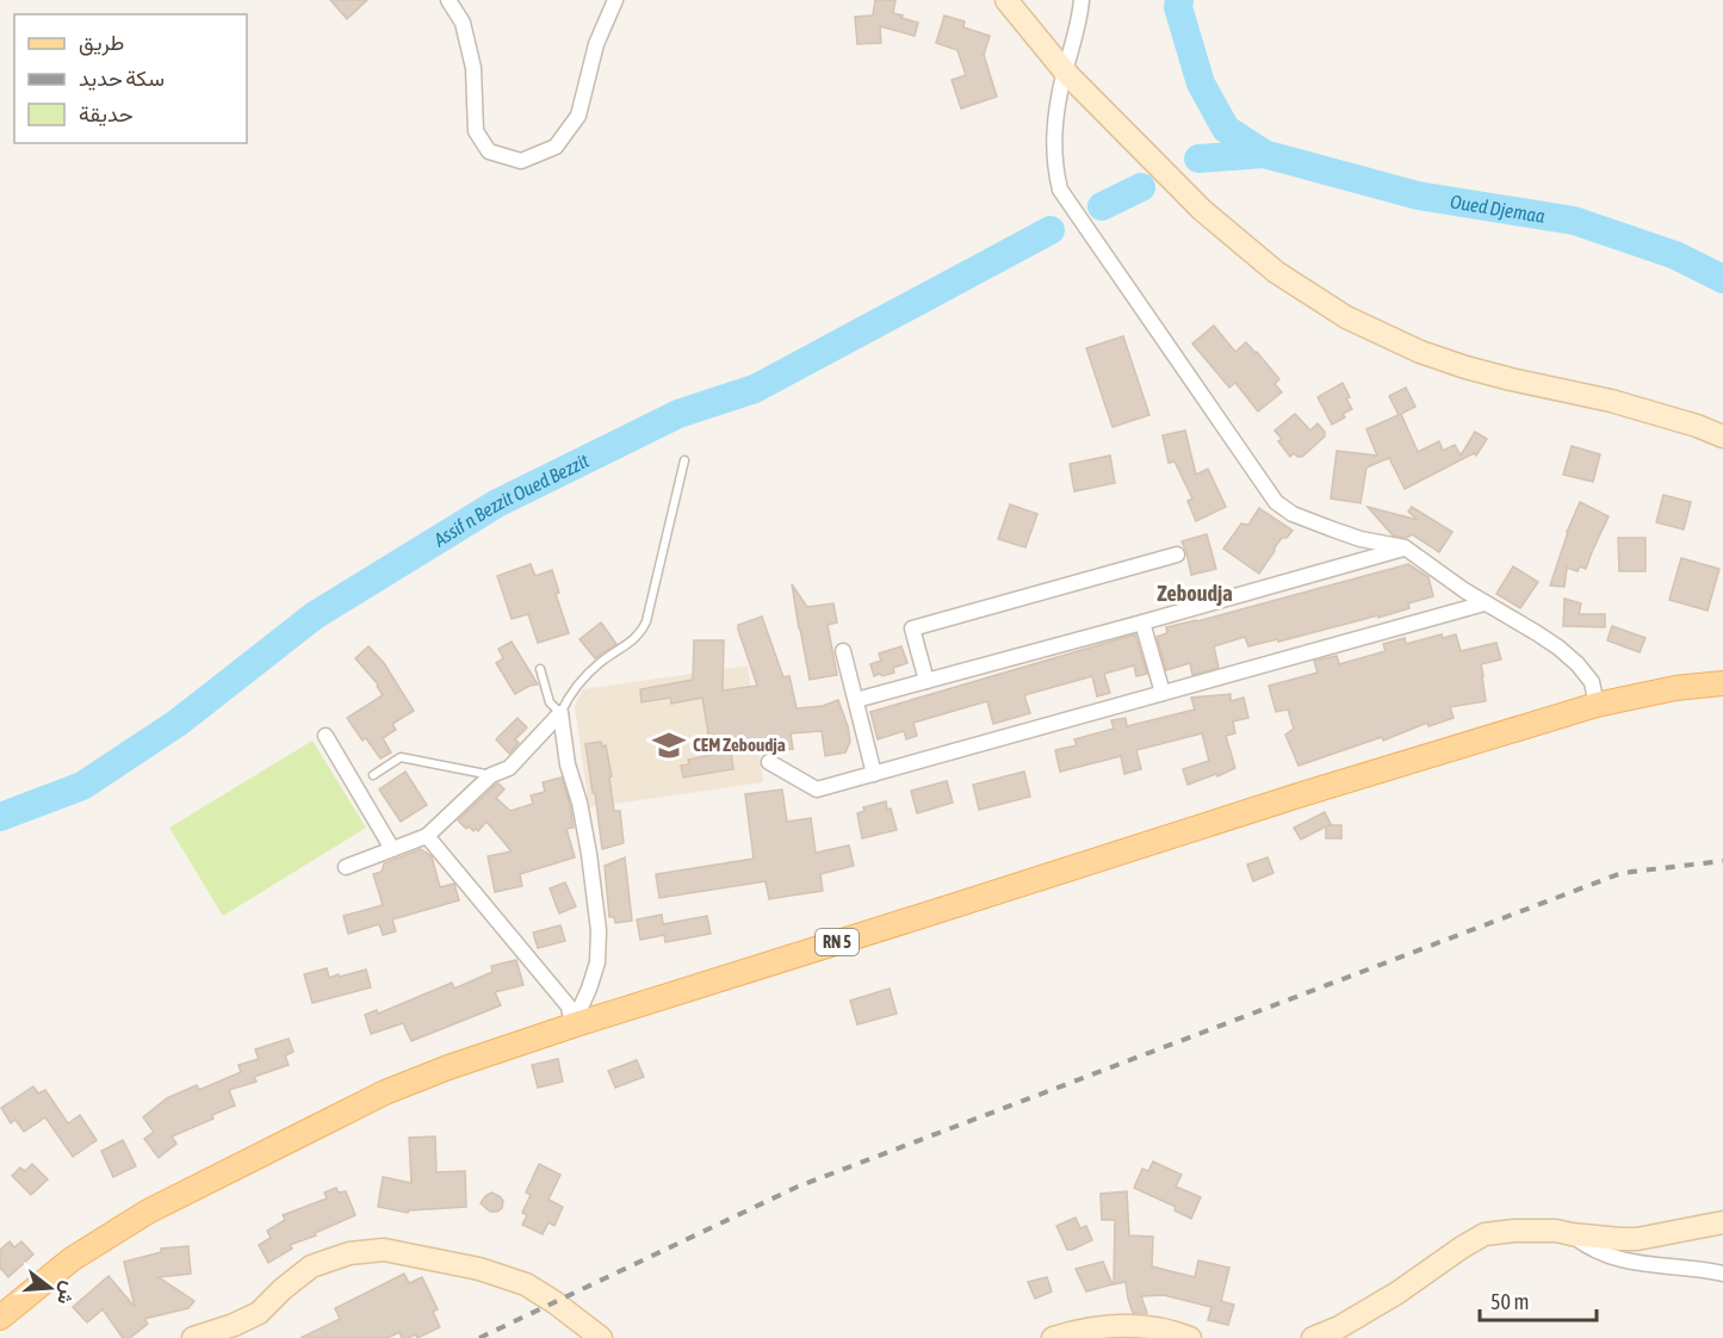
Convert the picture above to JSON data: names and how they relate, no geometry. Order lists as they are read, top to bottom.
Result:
{
  "streets": {
    "main road": ["RN 5"]
  },
  "districts": ["Zeboudja"],
  "water": ["Oued Djemaa", "Assif n Bezzit Oued Bezzit"],
  "places": {
    "school or university": ["CEM Zeboudja"]
  },
  "legend": ["طريق", "سكة حديد", "حديقة"],
  "scale_bar": "50 m",
  "north": "right"
}
